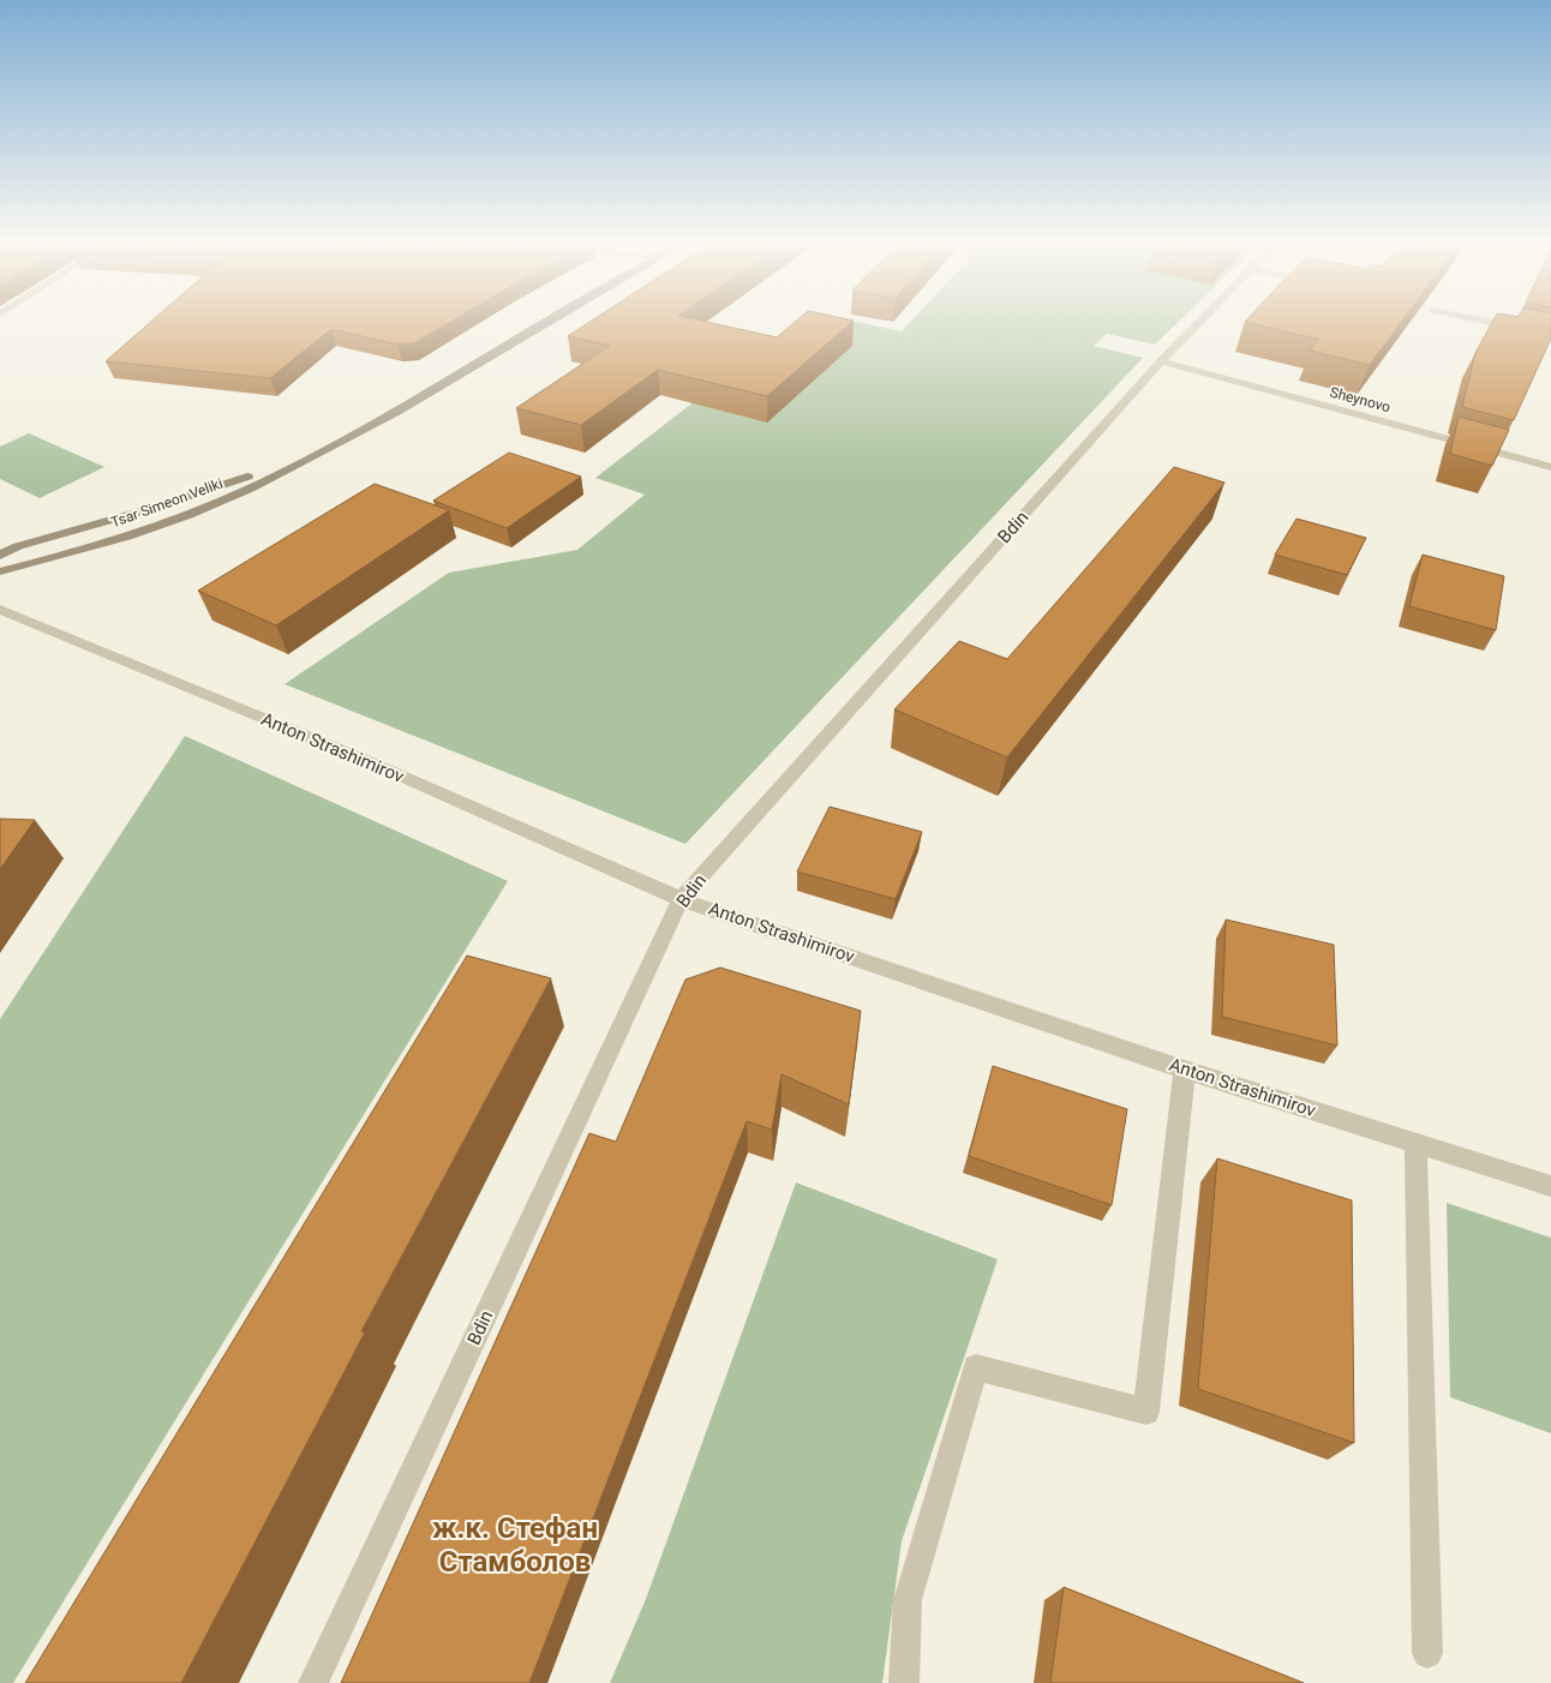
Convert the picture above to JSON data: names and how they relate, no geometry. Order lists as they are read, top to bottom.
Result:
{
  "streets": {
    "main road": ["Tsar Simeon Veliki"],
    "street": ["Sheynovo", "Bdin", "Anton Strashimirov"]
  },
  "crossings": [
    ["Sheynovo", "Bdin"],
    ["Bdin", "Anton Strashimirov"]
  ],
  "districts": ["ж.к. Стефан Стамболов"]
}
